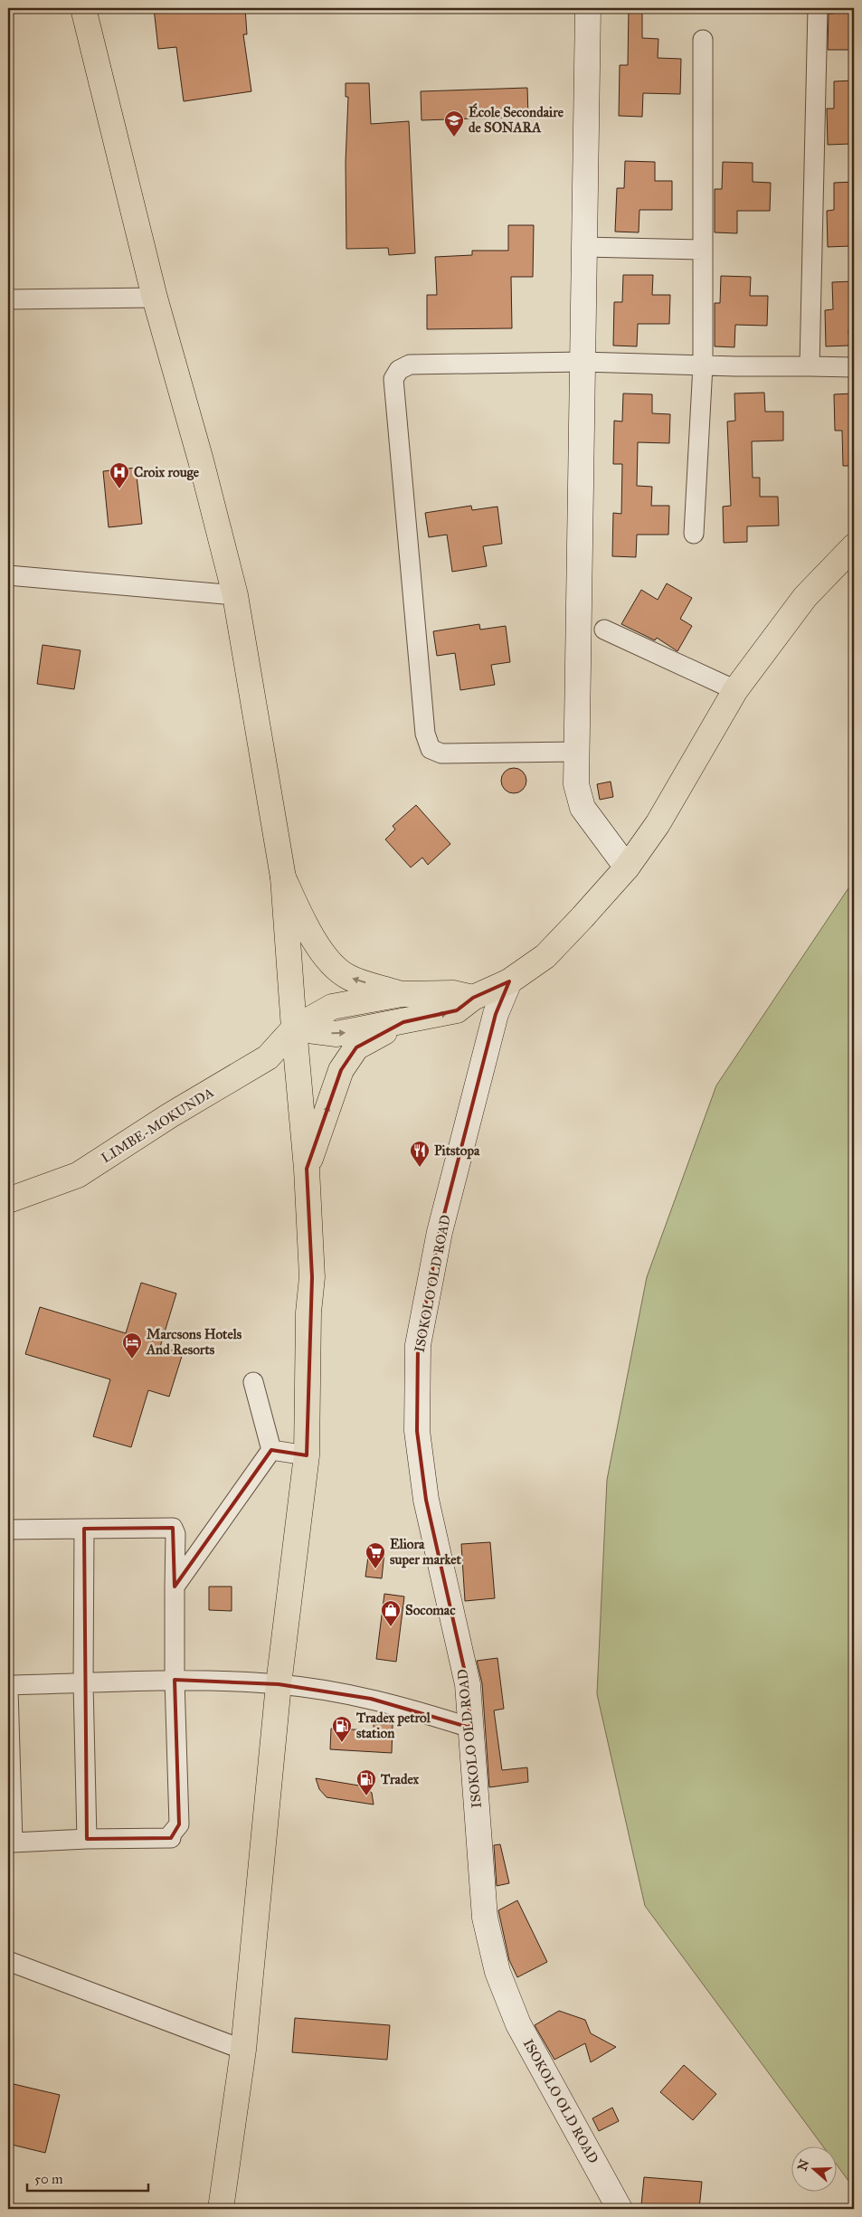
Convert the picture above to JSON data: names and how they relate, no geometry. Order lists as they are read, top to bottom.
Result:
{
  "streets": {
    "main road": ["LIMBE-MOKUNDA"],
    "street": ["ISOKOLO OLD ROAD"]
  },
  "places": {
    "school or university": ["École Secondaire de SONARA"],
    "hospital": ["Croix rouge"],
    "restaurant": ["Pitstopa"],
    "hotel": ["Marcsons Hotels And Resorts"],
    "supermarket": ["Eliora super market"],
    "shop": ["Socomac"],
    "fuel station": ["Tradex petrol station", "Tradex"]
  },
  "scale_bar": "50 m",
  "north": "left"
}
